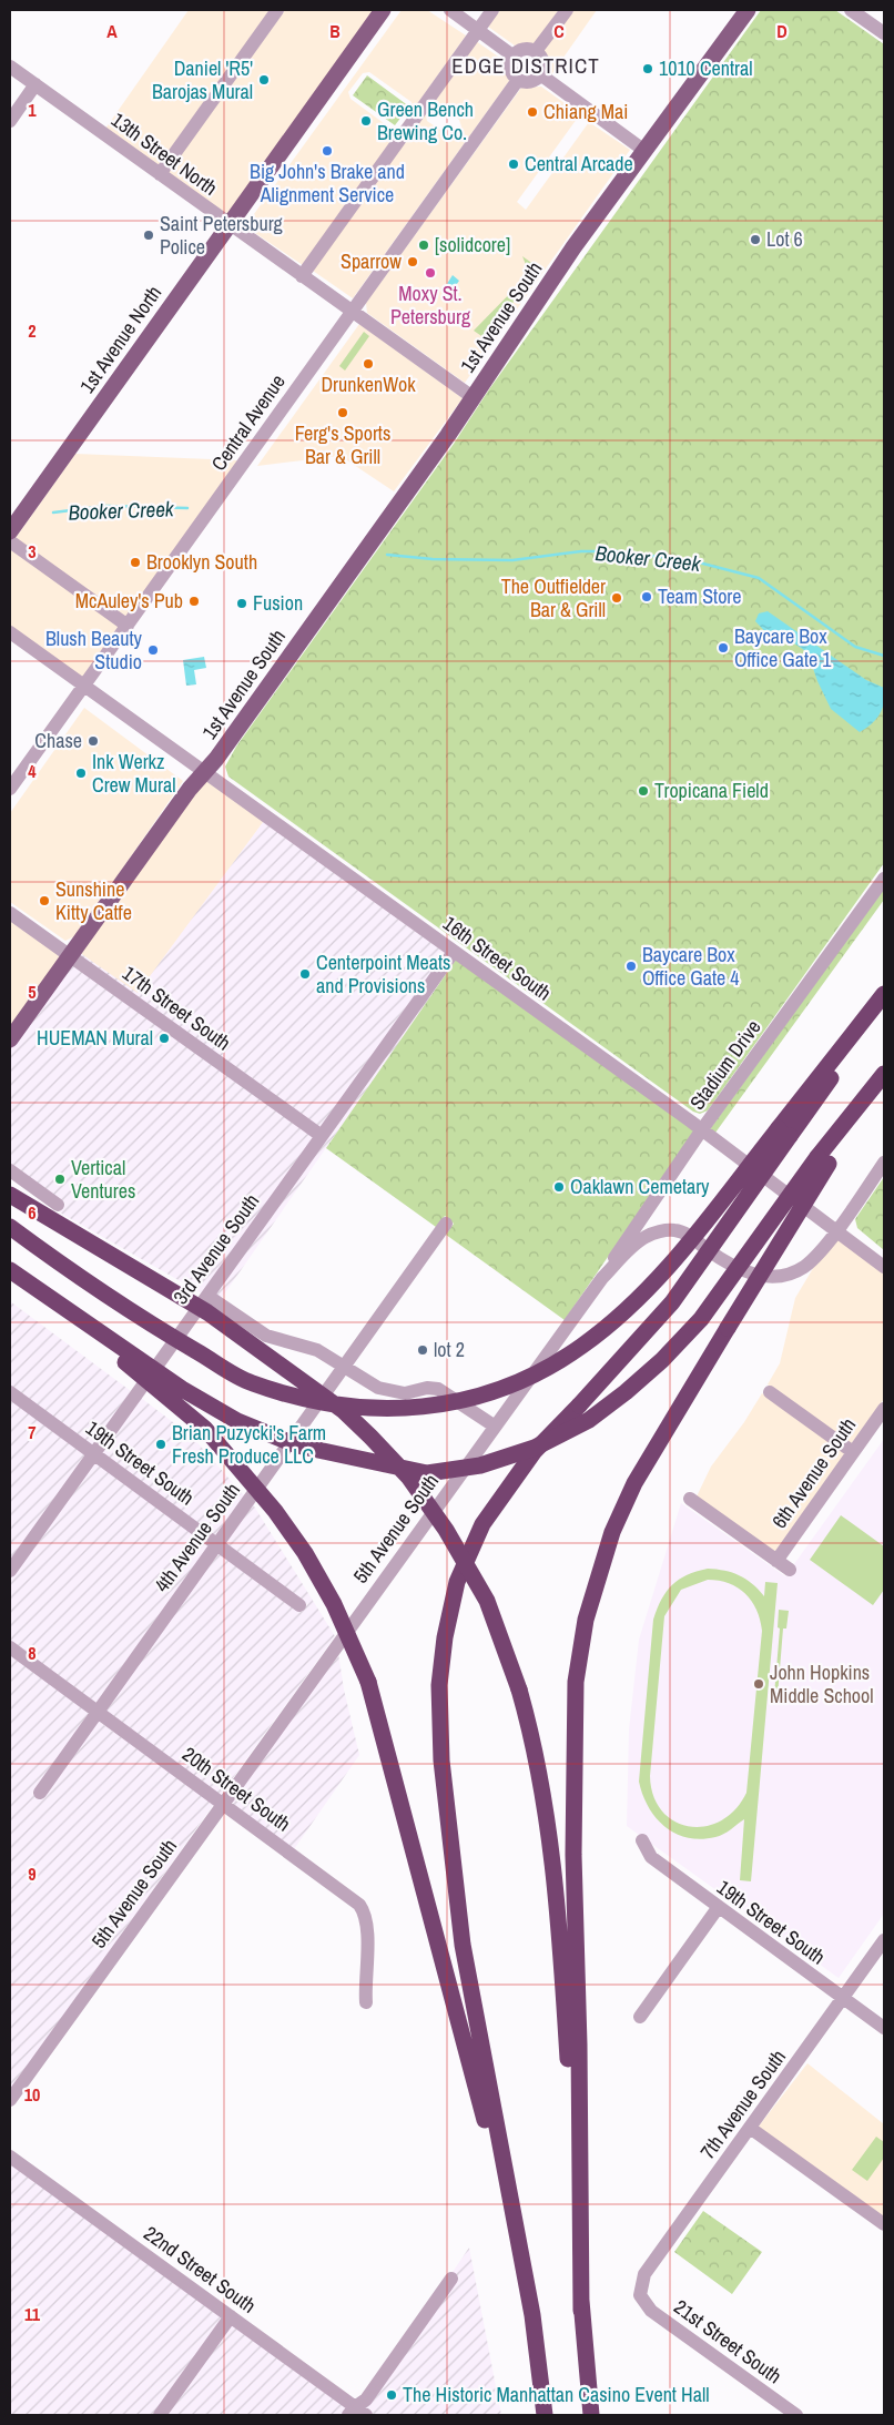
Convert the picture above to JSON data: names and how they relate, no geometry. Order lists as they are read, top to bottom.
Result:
{
  "streets": {
    "main road": ["1st Avenue South", "1st Avenue North"],
    "street": [
      "13th Street North",
      "Central Avenue",
      "16th Street South",
      "17th Street South",
      "Stadium Drive",
      "3rd Avenue South",
      "19th Street South",
      "6th Avenue South",
      "5th Avenue South",
      "4th Avenue South",
      "20th Street South",
      "7th Avenue South",
      "22nd Street South",
      "21st Street South"
    ]
  },
  "crossings": [
    ["13th Street North", "1st Avenue South"],
    ["13th Street North", "1st Avenue North"],
    ["13th Street North", "Central Avenue"],
    ["1st Avenue South", "16th Street South"],
    ["1st Avenue South", "17th Street South"],
    ["Central Avenue", "16th Street South"],
    ["16th Street South", "Stadium Drive"],
    ["16th Street South", "3rd Avenue South"],
    ["16th Street South", "5th Avenue South"],
    ["17th Street South", "3rd Avenue South"],
    ["Stadium Drive", "5th Avenue South"],
    ["3rd Avenue South", "19th Street South"],
    ["19th Street South", "4th Avenue South"],
    ["19th Street South", "7th Avenue South"],
    ["5th Avenue South", "20th Street South"],
    ["4th Avenue South", "20th Street South"],
    ["7th Avenue South", "21st Street South"]
  ],
  "districts": ["EDGE DISTRICT"],
  "water": ["Booker Creek"],
  "places": [
    "1010 Central",
    "Daniel 'R5' Barojas Mural",
    "Chiang Mai",
    "Green Bench Brewing Co.",
    "Big John's Brake and Alignment Service",
    "Central Arcade",
    "Saint Petersburg Police",
    "Lot 6",
    "[solidcore]",
    "Sparrow",
    "Moxy St. Petersburg",
    "DrunkenWok",
    "Ferg's Sports Bar & Grill",
    "Brooklyn South",
    "Team Store",
    "The Outfielder Bar & Grill",
    "McAuley's Pub",
    "Fusion",
    "Baycare Box Office Gate 1",
    "Blush Beauty Studio",
    "Chase",
    "Ink Werkz Crew Mural",
    "Tropicana Field",
    "Sunshine Kitty Catfe",
    "Baycare Box Office Gate 4",
    "Centerpoint Meats and Provisions",
    "HUEMAN Mural",
    "Vertical Ventures",
    "Oaklawn Cemetary",
    "lot 2",
    "Brian Puzycki's Farm Fresh Produce LLC",
    "John Hopkins Middle School",
    "The Historic Manhattan Casino Event Hall"
  ],
  "grid": {
    "columns": [
      "A",
      "B",
      "C",
      "D"
    ],
    "rows": [
      "1",
      "2",
      "3",
      "4",
      "5",
      "6",
      "7",
      "8",
      "9",
      "10",
      "11"
    ]
  }
}
